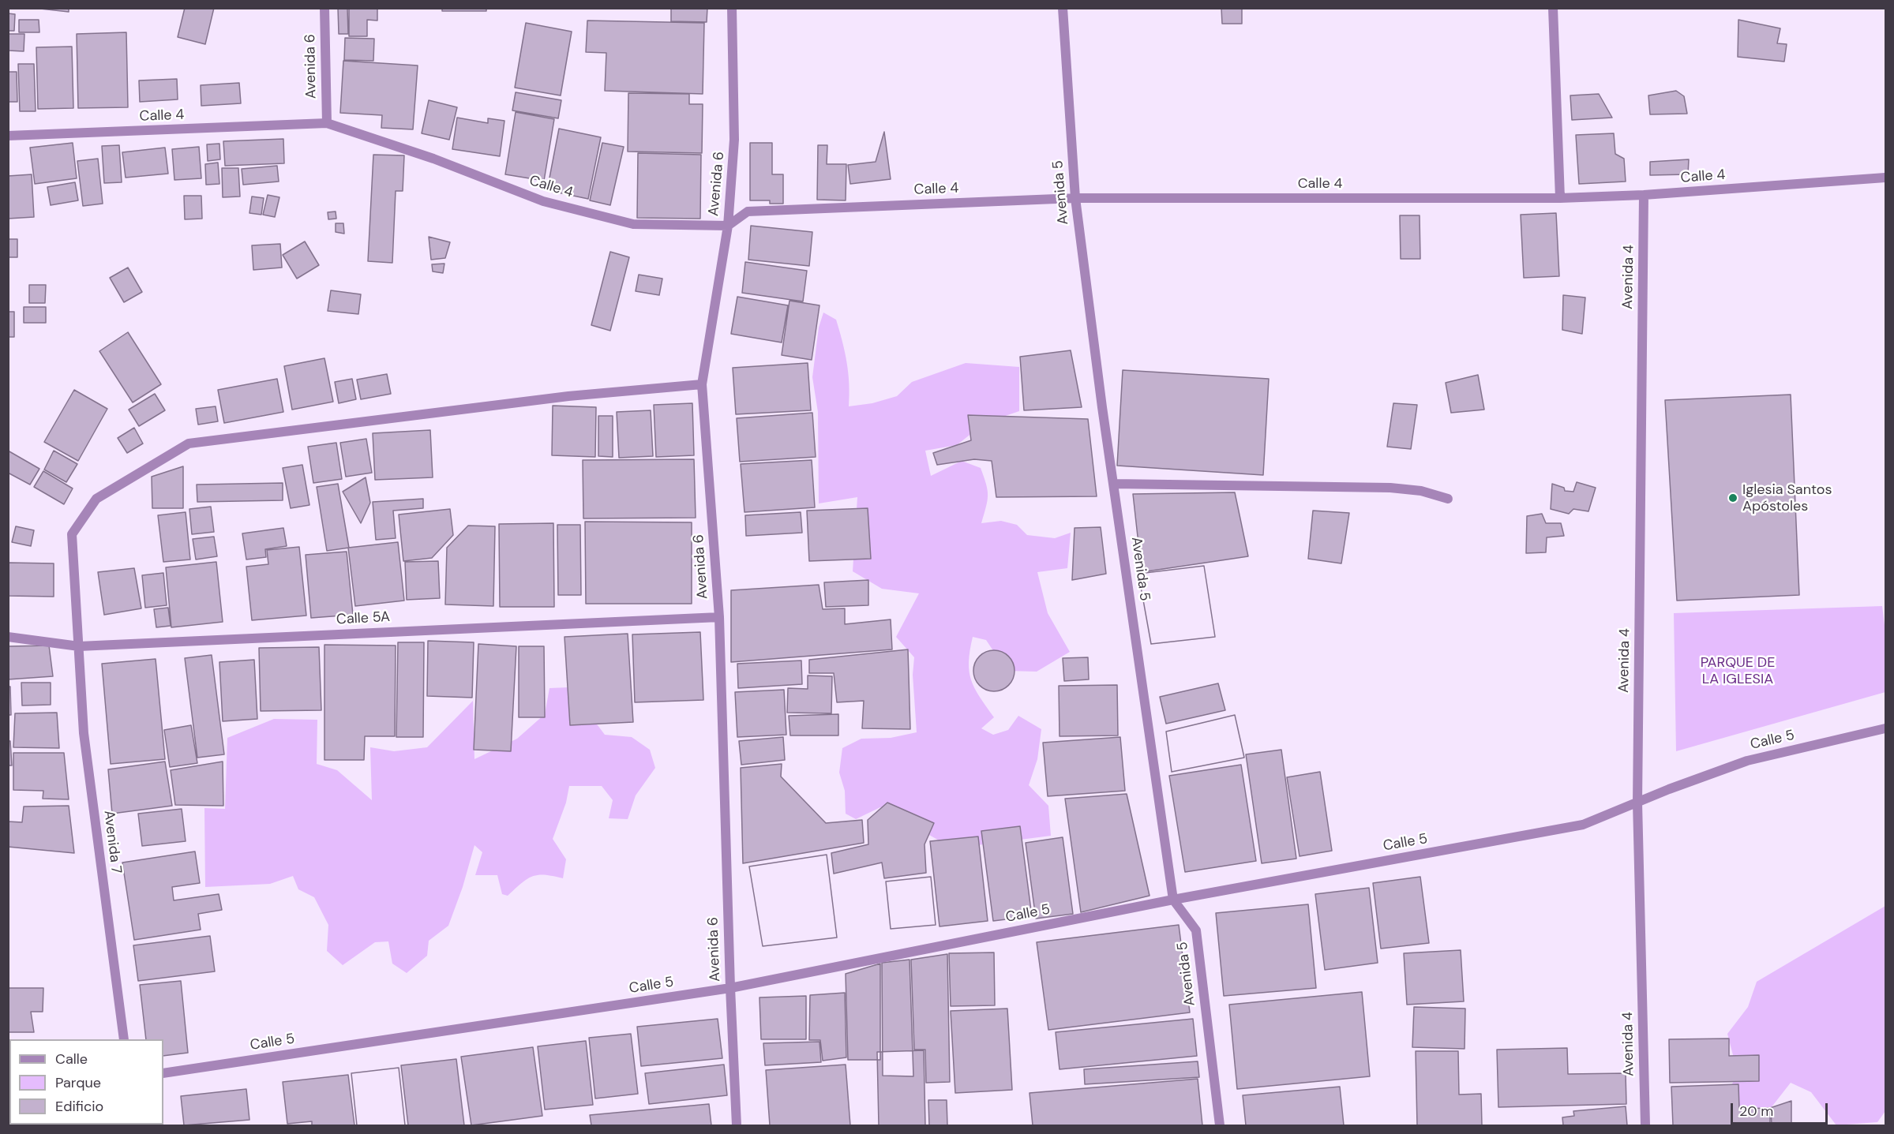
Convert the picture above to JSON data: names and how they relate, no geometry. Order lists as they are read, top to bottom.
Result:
{
  "streets": {
    "street": [
      "Avenida 6",
      "Calle 4",
      "Avenida 5",
      "Avenida 4",
      "Calle 5A",
      "Calle 5",
      "Avenida 7"
    ]
  },
  "crossings": [
    ["Avenida 6", "Calle 4"],
    ["Avenida 6", "Calle 5A"],
    ["Avenida 6", "Calle 5"],
    ["Avenida 6", "Avenida 7"],
    ["Calle 4", "Avenida 5"],
    ["Calle 4", "Avenida 4"],
    ["Avenida 5", "Calle 5"],
    ["Avenida 4", "Calle 5"],
    ["Calle 5A", "Avenida 7"]
  ],
  "parks": ["PARQUE DE LA IGLESIA"],
  "places": ["Iglesia Santos Apóstoles"],
  "legend": ["Calle", "Parque", "Edificio"],
  "scale_bar": "20 m"
}
